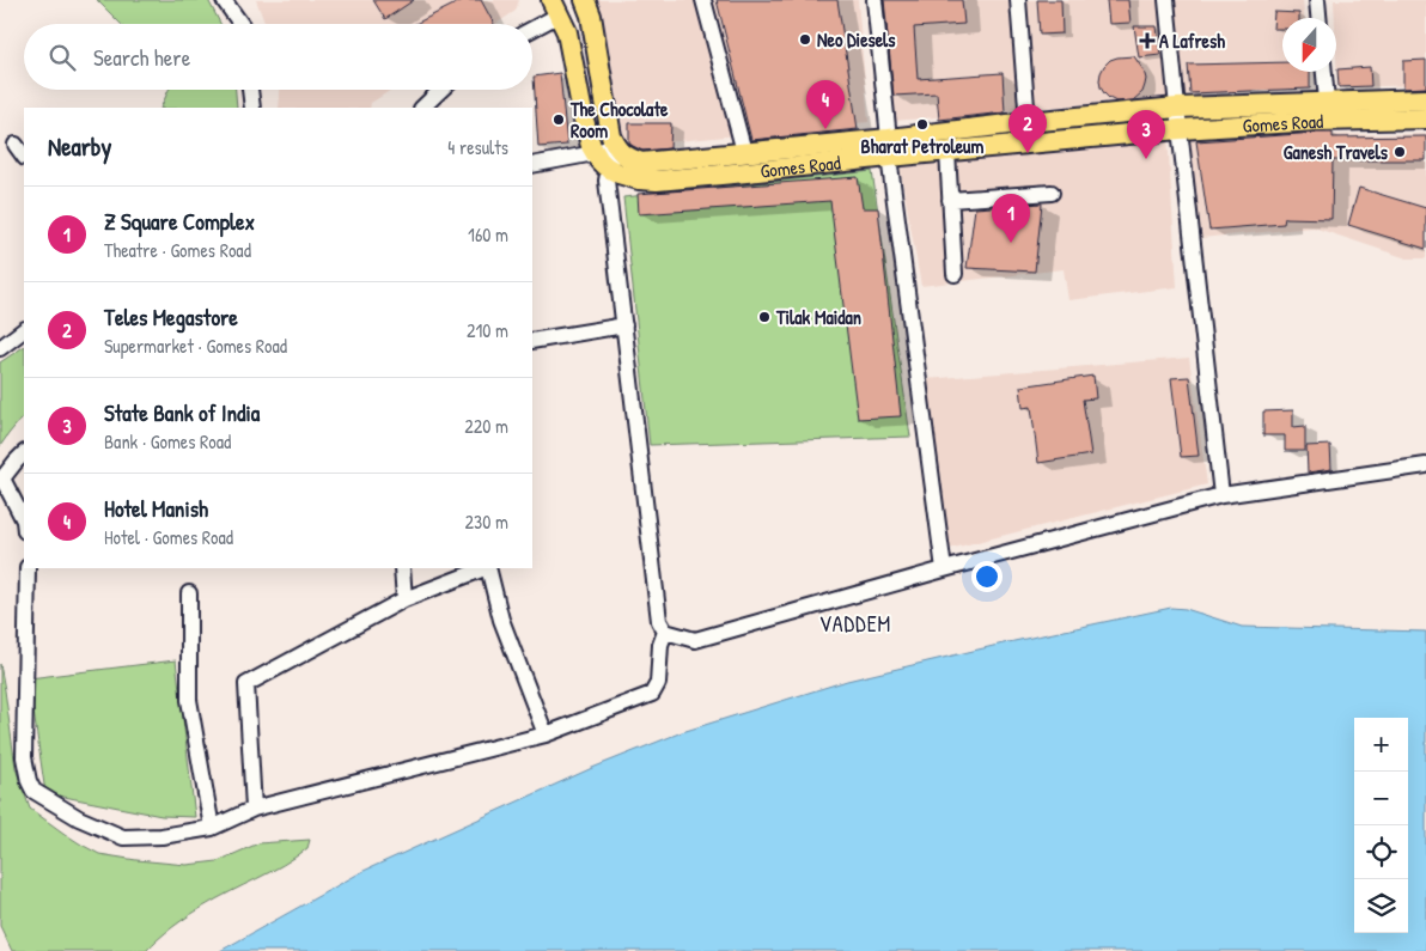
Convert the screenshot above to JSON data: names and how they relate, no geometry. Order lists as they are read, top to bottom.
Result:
{
  "streets": {
    "main road": ["Gomes Road"]
  },
  "districts": ["VADDEM"],
  "places": {
    "other": [
      "Neo Diesels",
      "The Chocolate Room",
      "Bharat Petroleum",
      "Ganesh Travels",
      "Tilak Maidan"
    ],
    "health": ["A Lafresh"]
  },
  "north": "bottom",
  "page": {
    "search": "Search here",
    "pins": [
      "4",
      "2",
      "3",
      "1"
    ],
    "heading": ["Nearby", "4 results"],
    "list": [
      {
        "mark": "1",
        "name": "Z Square Complex",
        "note": "Theatre · Gomes Road",
        "value": "160 m"
      },
      {
        "mark": "2",
        "name": "Teles Megastore",
        "note": "Supermarket · Gomes Road",
        "value": "210 m"
      },
      {
        "mark": "3",
        "name": "State Bank of India",
        "note": "Bank · Gomes Road",
        "value": "220 m"
      },
      {
        "mark": "4",
        "name": "Hotel Manish",
        "note": "Hotel · Gomes Road",
        "value": "230 m"
      }
    ],
    "map_buttons": ["+", "−"]
  }
}
